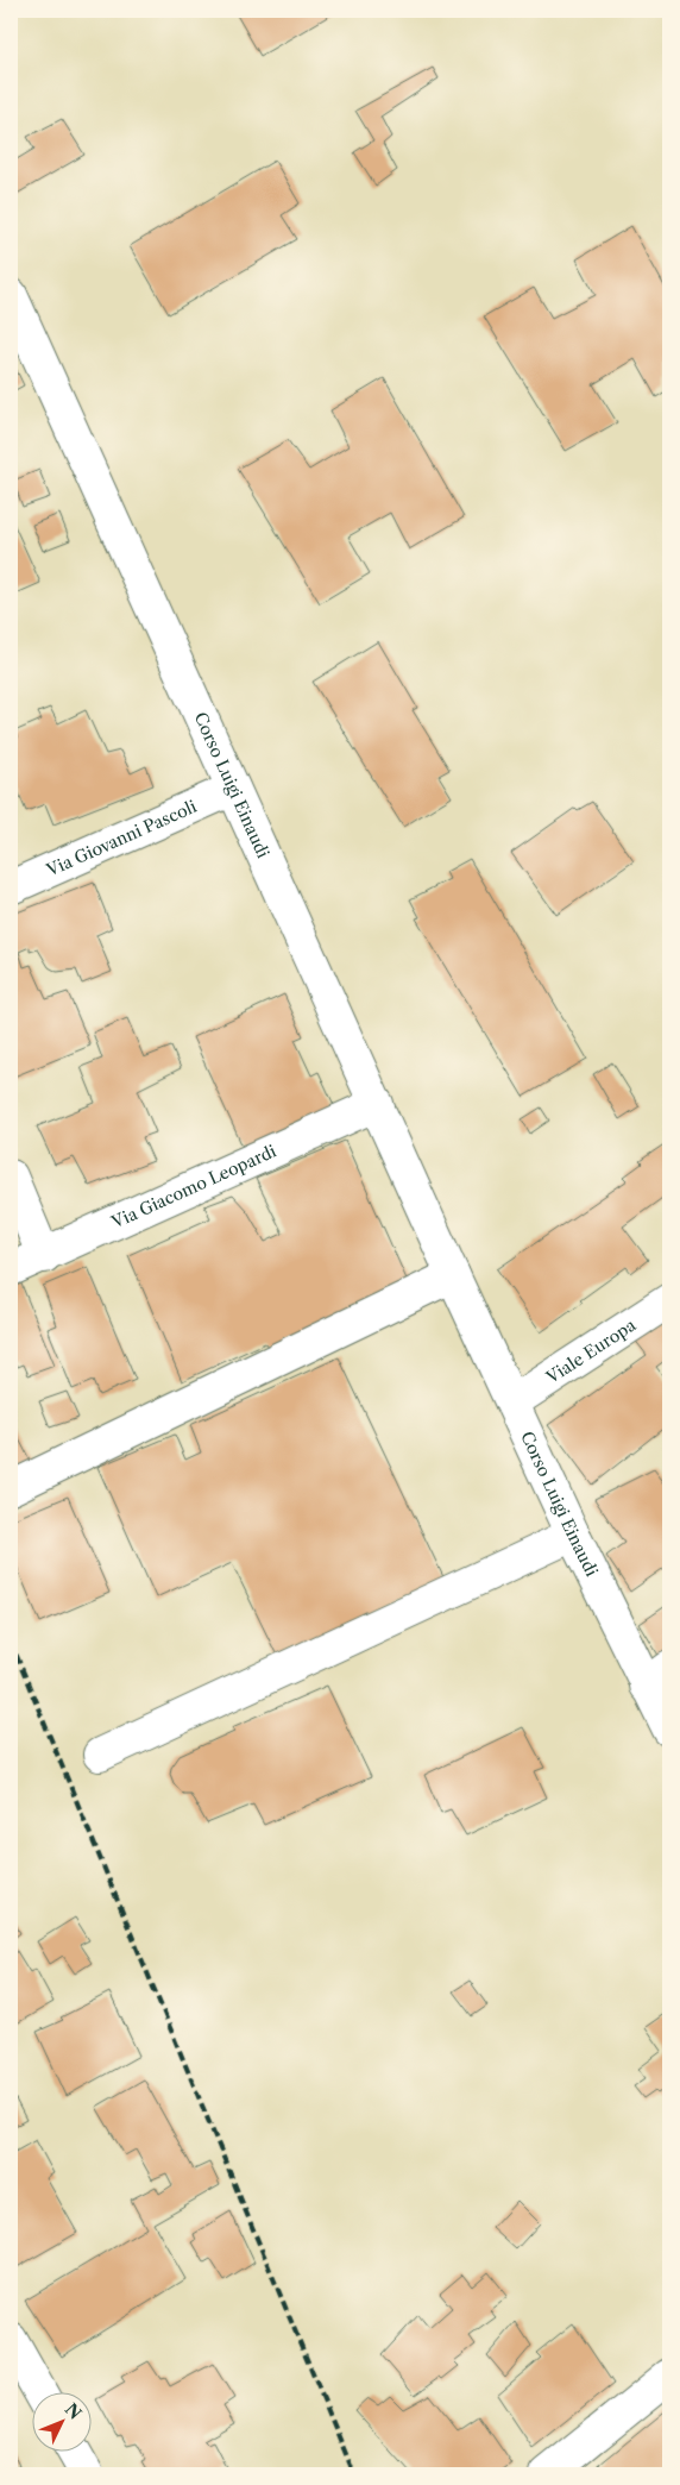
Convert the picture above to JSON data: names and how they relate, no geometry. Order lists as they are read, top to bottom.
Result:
{
  "streets": {
    "street": [
      "Corso Luigi Einaudi",
      "Via Giovanni Pascoli",
      "Via Giacomo Leopardi",
      "Viale Europa"
    ]
  },
  "crossings": [
    ["Corso Luigi Einaudi", "Via Giovanni Pascoli"],
    ["Corso Luigi Einaudi", "Via Giacomo Leopardi"],
    ["Corso Luigi Einaudi", "Viale Europa"]
  ],
  "north": "top right"
}
